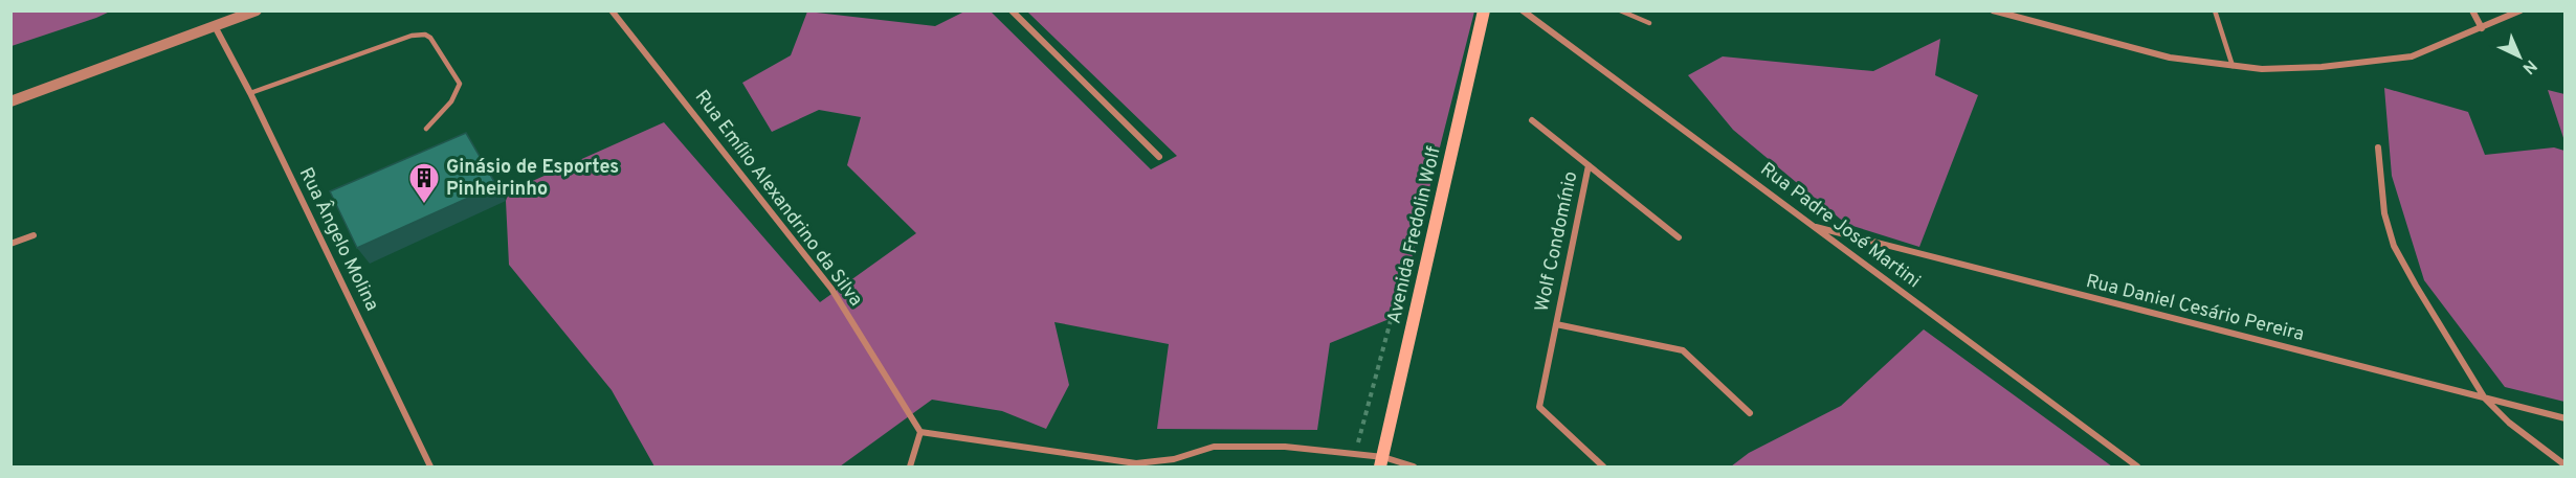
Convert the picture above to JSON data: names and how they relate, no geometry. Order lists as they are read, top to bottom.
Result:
{
  "streets": {
    "main road": ["Avenida Fredolin Wolf"],
    "street": [
      "Rua Emílio Alexandrino da Silva",
      "Rua Padre José Martini",
      "Rua Ângelo Molina",
      "Wolf Condomínio",
      "Rua Daniel Cesário Pereira"
    ]
  },
  "crossings": [
    ["Rua Padre José Martini", "Rua Daniel Cesário Pereira"]
  ],
  "places": {
    "building": ["Ginásio de Esportes Pinheirinho"]
  },
  "north": "bottom right"
}
